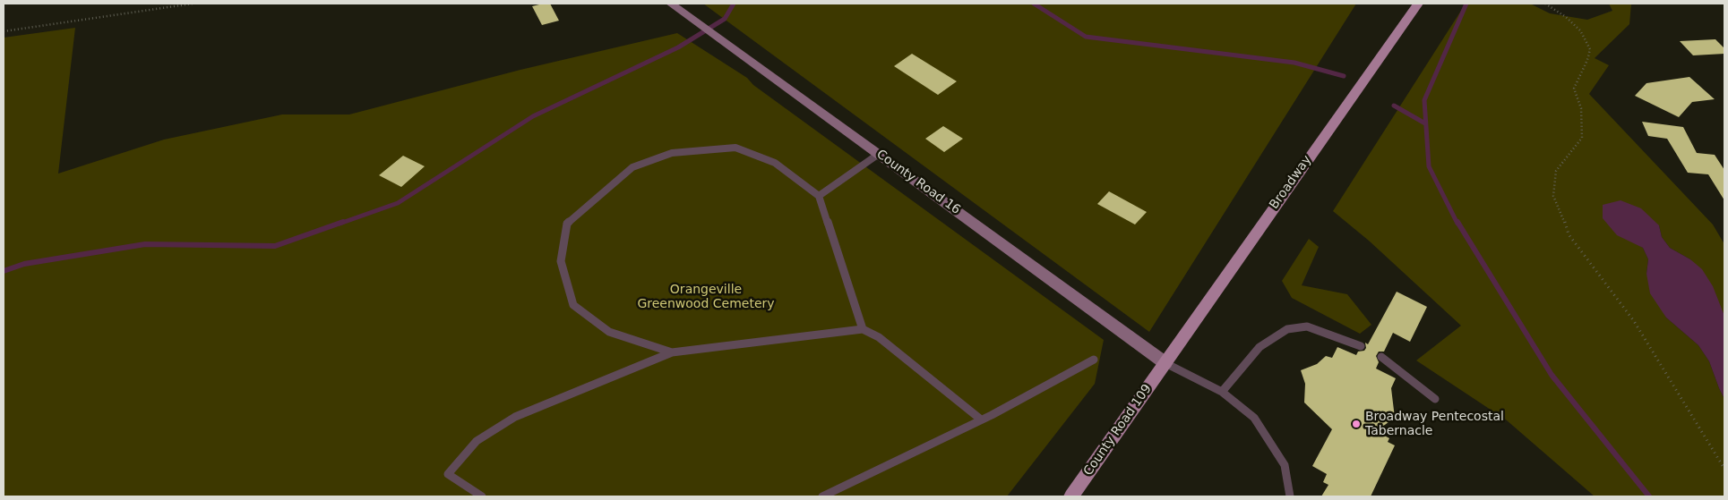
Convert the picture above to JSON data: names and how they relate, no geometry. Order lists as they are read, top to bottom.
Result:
{
  "streets": {
    "main road": ["County Road 16", "Broadway", "County Road 109"]
  },
  "crossings": [
    ["County Road 16", "Broadway"],
    ["County Road 16", "County Road 109"],
    ["Broadway", "County Road 109"]
  ],
  "parks": ["Orangeville Greenwood Cemetery"],
  "places": ["Broadway Pentecostal Tabernacle"]
}
